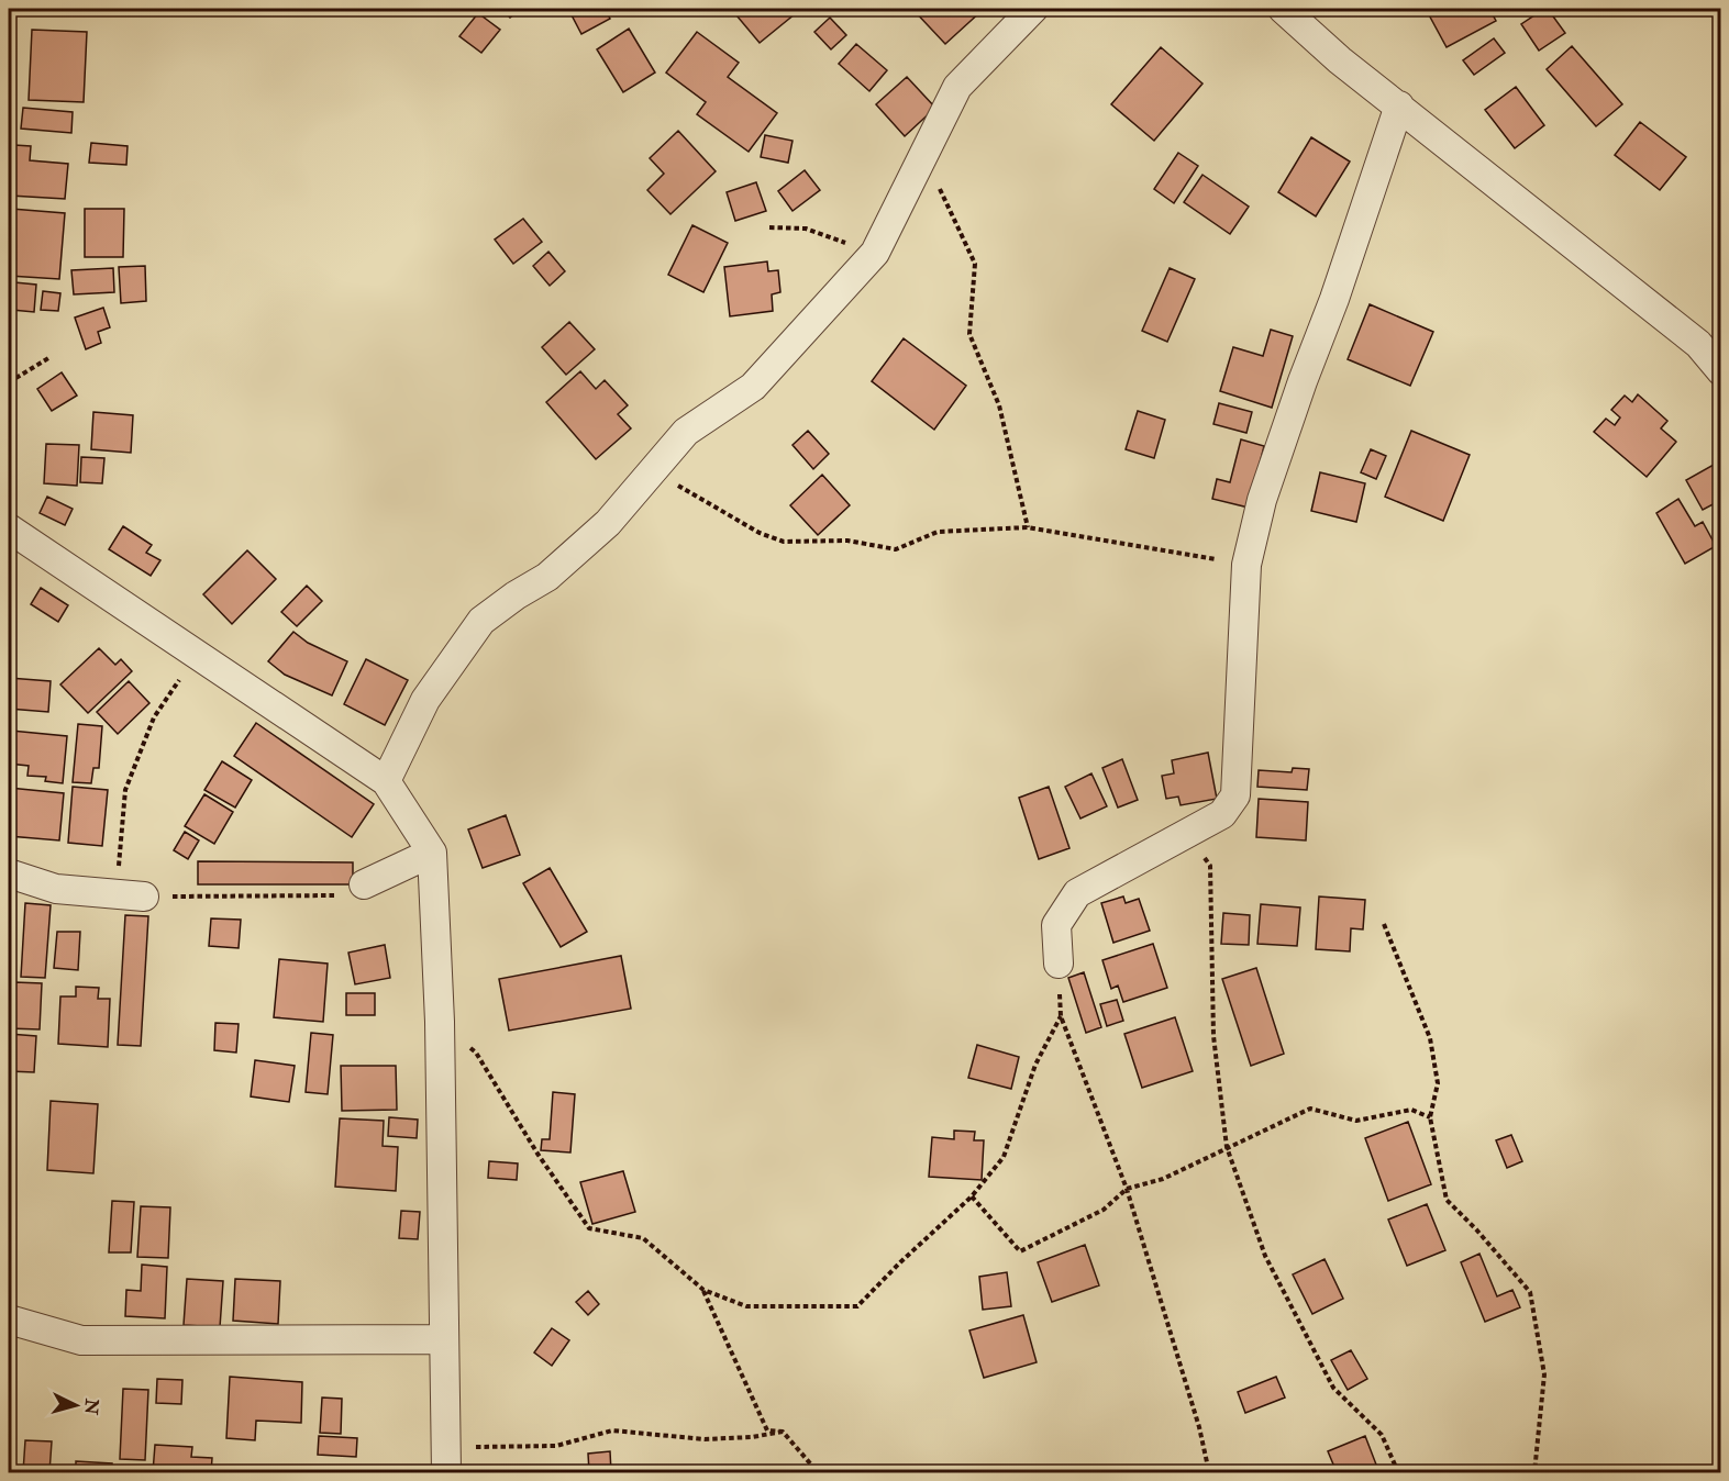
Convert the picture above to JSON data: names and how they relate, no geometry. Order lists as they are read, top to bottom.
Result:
{
  "north": "right"
}
